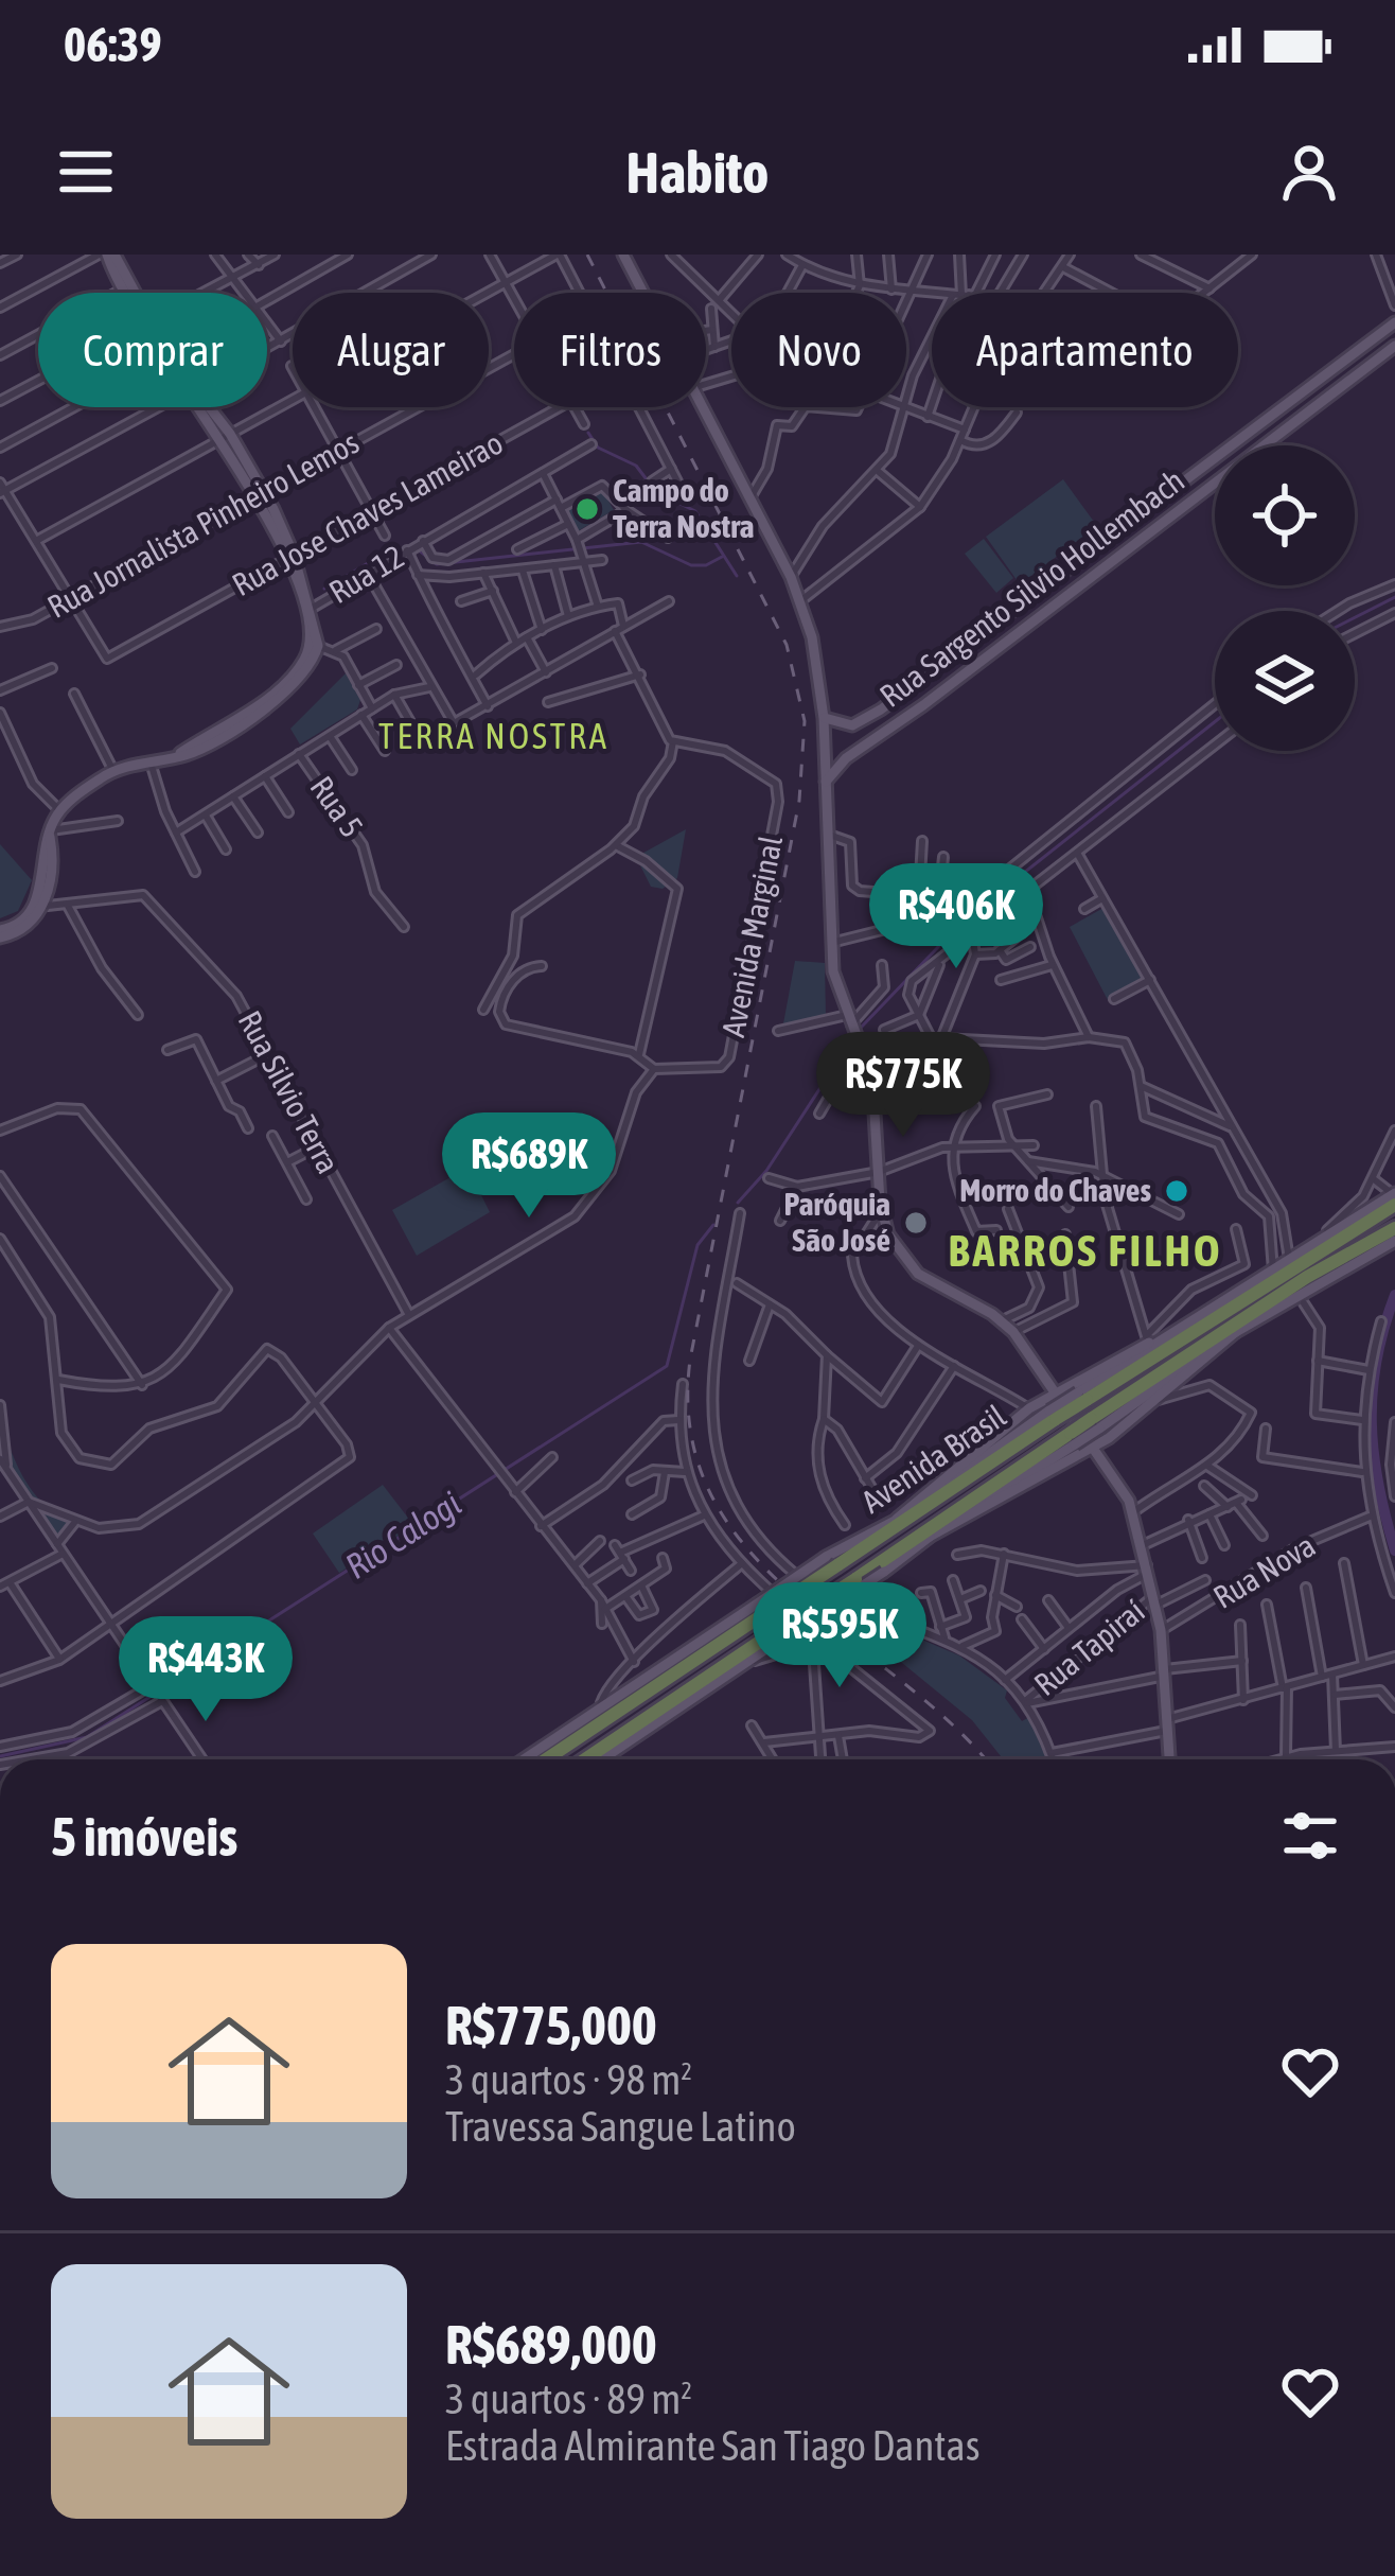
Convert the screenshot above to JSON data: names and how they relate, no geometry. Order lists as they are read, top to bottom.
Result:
{
  "streets": {
    "highway": ["Avenida Brasil"],
    "main road": ["Rua Sargento Silvio Hollembach"],
    "street": [
      "Rua Jose Chaves Lameirao",
      "Rua Jornalista Pinheiro Lemos",
      "Rua 12",
      "Rua 5",
      "Avenida Marginal",
      "Rua Silvio Terra",
      "Rua Nova",
      "Rua Tapiraí"
    ]
  },
  "crossings": [
    ["Rua Jose Chaves Lameirao", "Rua Jornalista Pinheiro Lemos"]
  ],
  "districts": ["TERRA NOSTRA", "BARROS FILHO"],
  "water": ["Rio Calogi"],
  "places": ["Campo do Terra Nostra", "Morro do Chaves", "Paróquia São José"],
  "page": {
    "status": "06:39",
    "header": "Habito",
    "chip": [
      "Comprar",
      "Alugar",
      "Filtros",
      "Novo",
      "Apartamento"
    ],
    "price": [
      "R$406K",
      "R$775K",
      "R$689K",
      "R$595K",
      "R$443K"
    ],
    "heading": "5 imóveis",
    "list": [
      {
        "name": "R$775,000",
        "note": "3 quartos · 98 m² · Travessa Sangue Latino"
      },
      {
        "name": "R$689,000",
        "note": "3 quartos · 89 m² · Estrada Almirante San Tiago Dantas"
      }
    ]
  }
}
